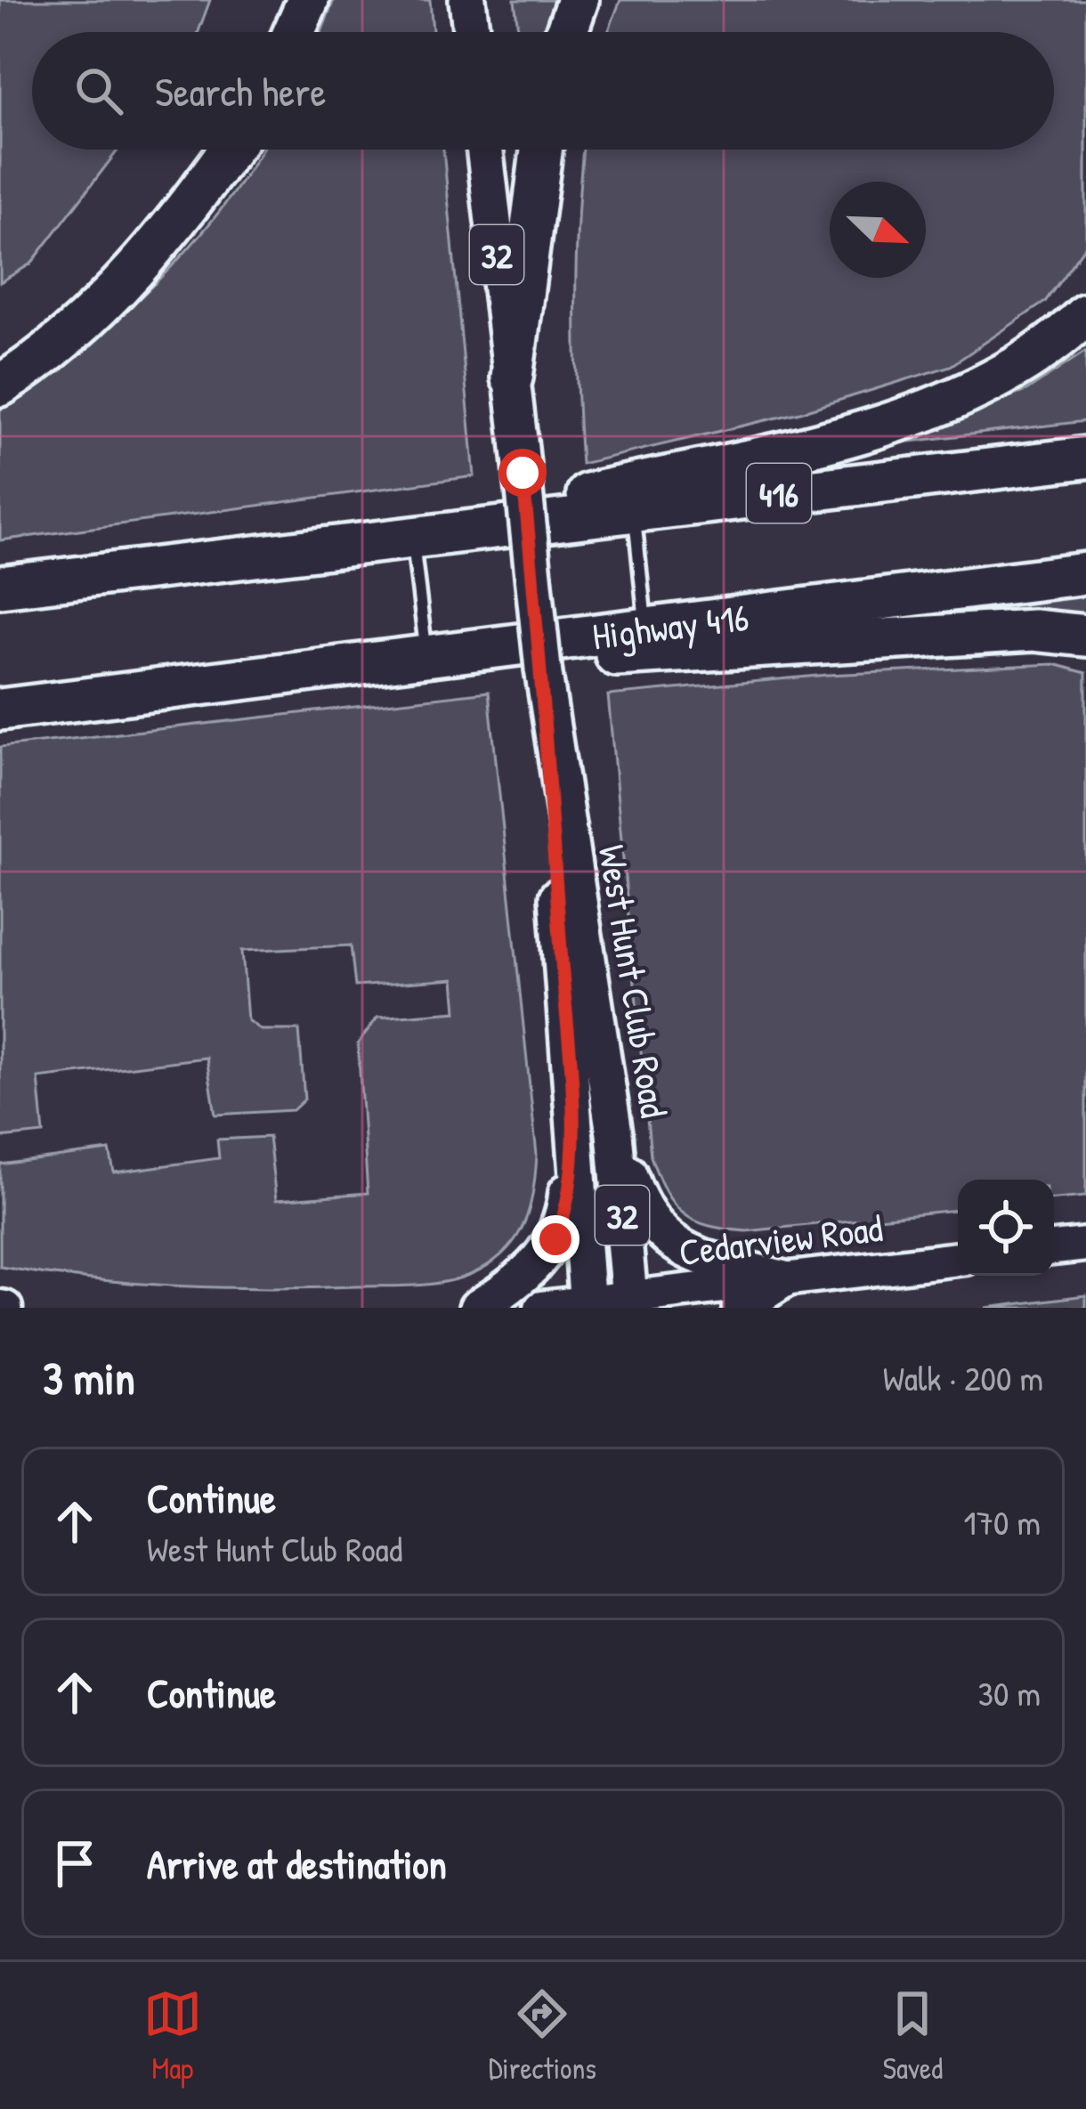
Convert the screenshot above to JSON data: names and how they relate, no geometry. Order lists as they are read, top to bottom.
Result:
{
  "streets": {
    "highway": ["416", "Highway 416"],
    "main road": ["32", "West Hunt Club Road", "Cedarview Road"]
  },
  "crossings": [
    ["West Hunt Club Road", "Cedarview Road"]
  ],
  "north": "bottom right",
  "page": {
    "search": "Search here",
    "heading": ["3 min", "Walk · 200 m"],
    "list": [
      ["Continue", "West Hunt Club Road", "170 m"],
      ["Continue", "30 m"],
      "Arrive at destination"
    ],
    "nav": ["Map", "Directions", "Saved"]
  }
}
